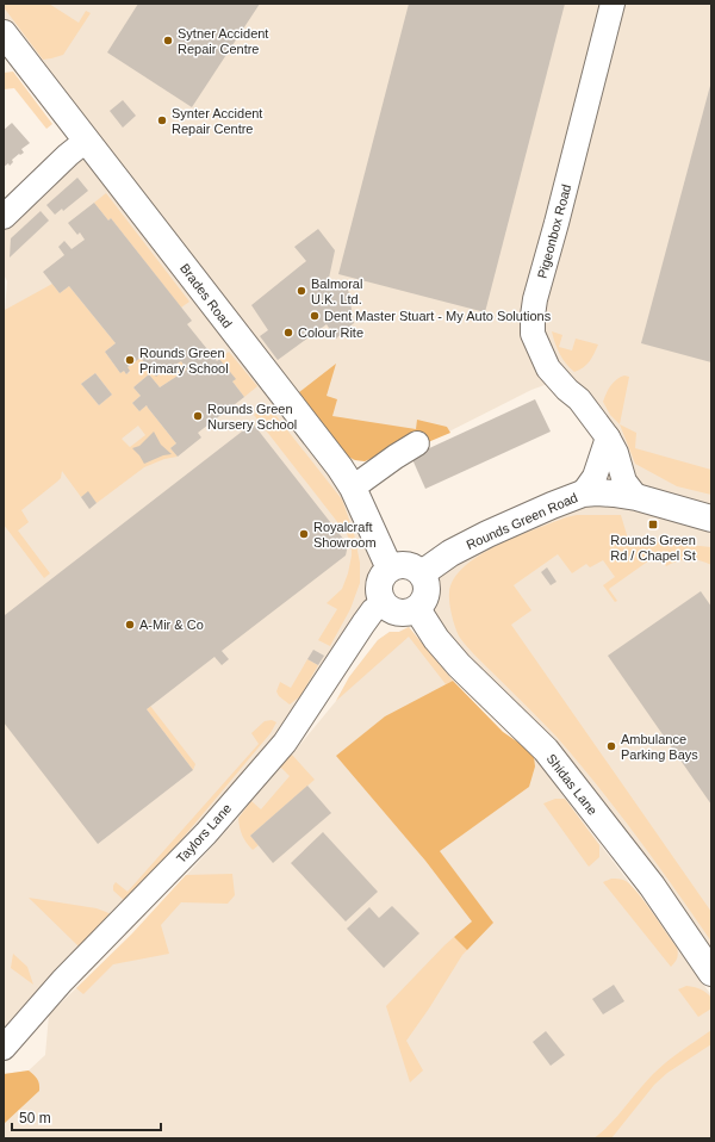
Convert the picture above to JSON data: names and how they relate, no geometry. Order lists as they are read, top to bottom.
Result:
{
  "streets": {
    "street": [
      "Pigeonbox Road",
      "Brades Road",
      "Rounds Green Road",
      "Shidas Lane",
      "Taylors Lane"
    ]
  },
  "crossings": [
    ["Pigeonbox Road", "Rounds Green Road"],
    ["Brades Road", "Rounds Green Road"],
    ["Brades Road", "Shidas Lane"],
    ["Brades Road", "Taylors Lane"],
    ["Rounds Green Road", "Shidas Lane"],
    ["Rounds Green Road", "Taylors Lane"],
    ["Shidas Lane", "Taylors Lane"]
  ],
  "places": {
    "other": [
      "Sytner Accident Repair Centre",
      "Synter Accident Repair Centre",
      "Balmoral U.K. Ltd.",
      "Dent Master Stuart - My Auto Solutions",
      "Colour Rite",
      "Rounds Green Primary School",
      "Rounds Green Nursery School",
      "Royalcraft Showroom",
      "A-Mir & Co",
      "Ambulance Parking Bays"
    ],
    "transit": ["Rounds Green Rd / Chapel St"]
  },
  "scale_bar": "50 m"
}
